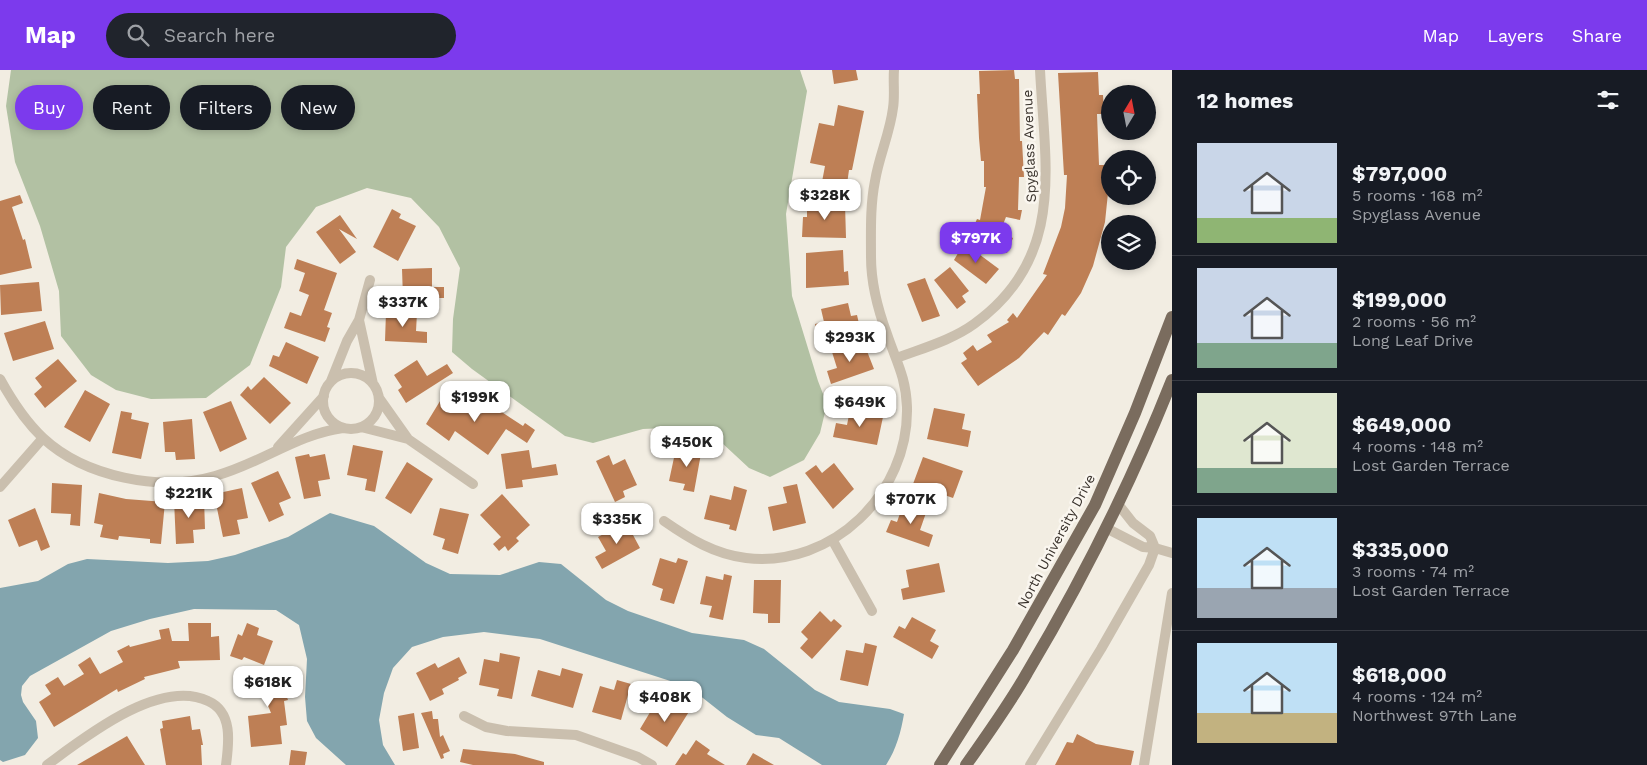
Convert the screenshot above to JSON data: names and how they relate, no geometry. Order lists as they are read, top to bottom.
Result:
{
  "streets": {
    "main road": ["North University Drive"],
    "street": ["Spyglass Avenue"]
  },
  "north": "top",
  "page": {
    "header": "Map",
    "search": "Search here",
    "nav": ["Map", "Layers", "Share"],
    "heading": "12 homes",
    "chip": [
      "Buy",
      "Rent",
      "Filters",
      "New"
    ],
    "list": [
      {
        "name": "$797,000",
        "note": "5 rooms · 168 m² · Spyglass Avenue"
      },
      {
        "name": "$199,000",
        "note": "2 rooms · 56 m² · Long Leaf Drive"
      },
      {
        "name": "$649,000",
        "note": "4 rooms · 148 m² · Lost Garden Terrace"
      },
      {
        "name": "$335,000",
        "note": "3 rooms · 74 m² · Lost Garden Terrace"
      },
      {
        "name": "$618,000",
        "note": "4 rooms · 124 m² · Northwest 97th Lane"
      }
    ],
    "price": [
      "$328K",
      "$797K",
      "$337K",
      "$293K",
      "$199K",
      "$649K",
      "$450K",
      "$221K",
      "$707K",
      "$335K",
      "$618K",
      "$408K"
    ]
  }
}
